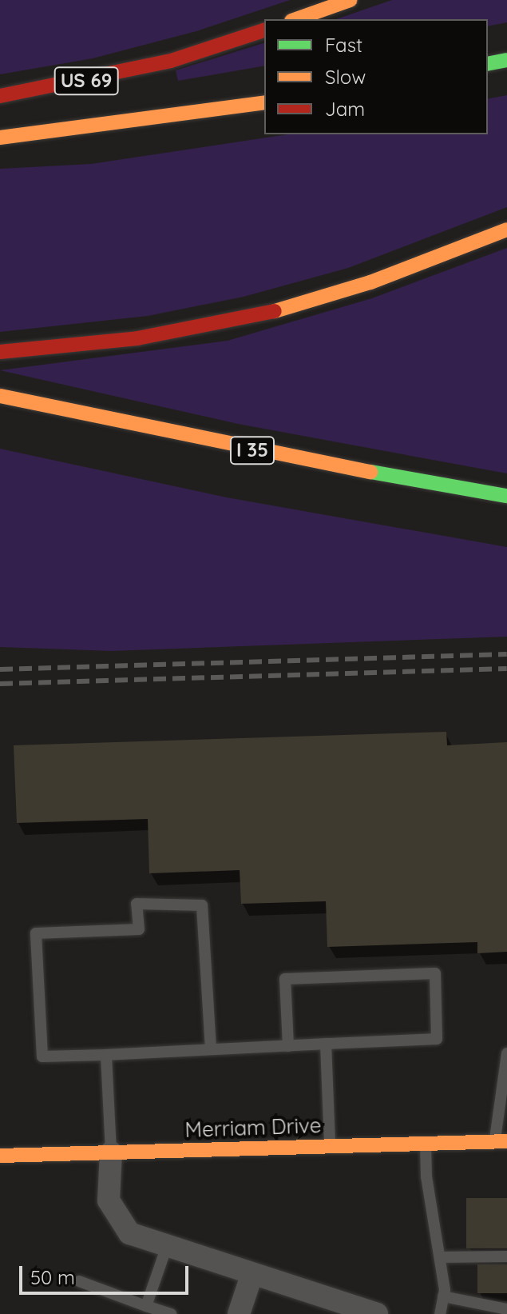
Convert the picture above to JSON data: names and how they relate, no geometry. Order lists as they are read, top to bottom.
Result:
{
  "streets": {
    "main road": ["US 69", "I 35", "Merriam Drive"]
  },
  "legend": ["Fast", "Slow", "Jam"],
  "scale_bar": "50 m"
}
